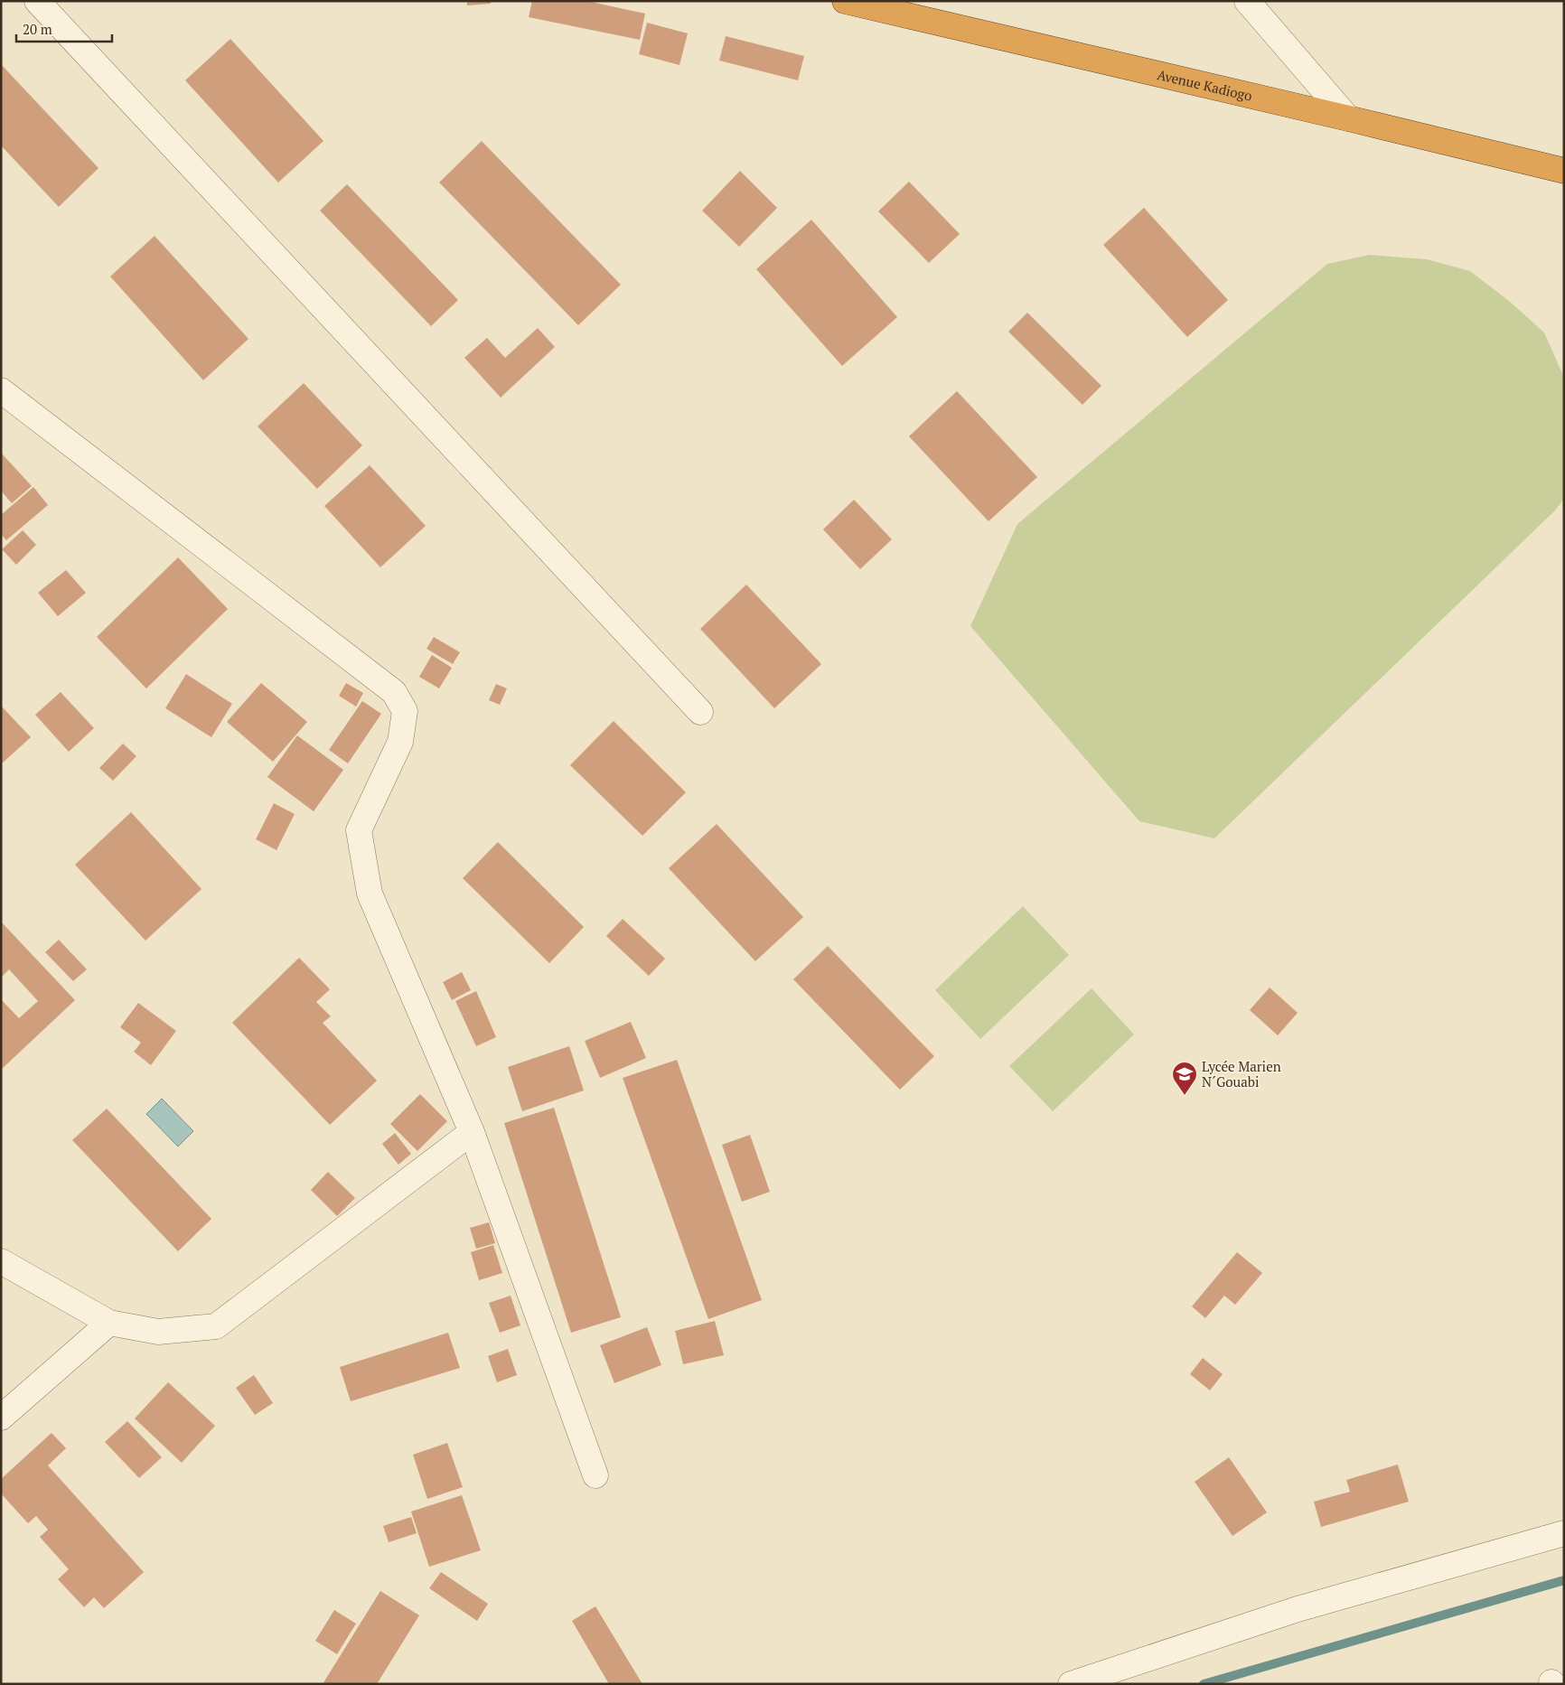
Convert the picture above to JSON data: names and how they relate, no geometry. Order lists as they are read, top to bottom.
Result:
{
  "streets": {
    "highway": ["Avenue Kadiogo"]
  },
  "places": {
    "school or university": ["Lycée Marien N´Gouabi"]
  },
  "scale_bar": "20 m"
}
